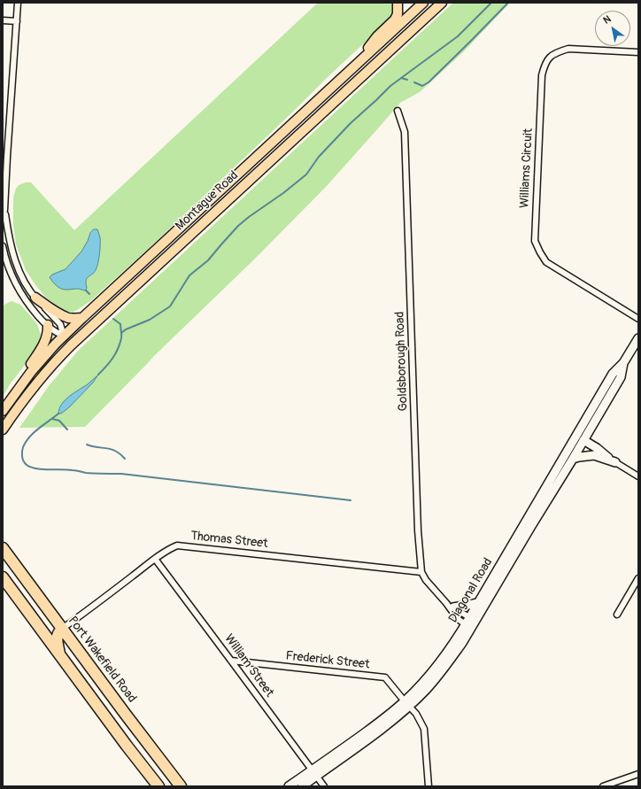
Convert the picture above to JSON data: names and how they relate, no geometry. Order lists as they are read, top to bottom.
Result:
{
  "streets": {
    "highway": ["Port Wakefield Road"],
    "main road": ["Montague Road"],
    "street": [
      "Williams Circuit",
      "Goldsborough Road",
      "Thomas Street",
      "Diagonal Road",
      "Frederick Street",
      "William Street"
    ]
  },
  "crossings": [
    ["Goldsborough Road", "Thomas Street"],
    ["Thomas Street", "Port Wakefield Road"],
    ["Thomas Street", "William Street"],
    ["Diagonal Road", "Frederick Street"],
    ["Diagonal Road", "William Street"],
    ["Frederick Street", "William Street"]
  ],
  "north": "top left"
}
